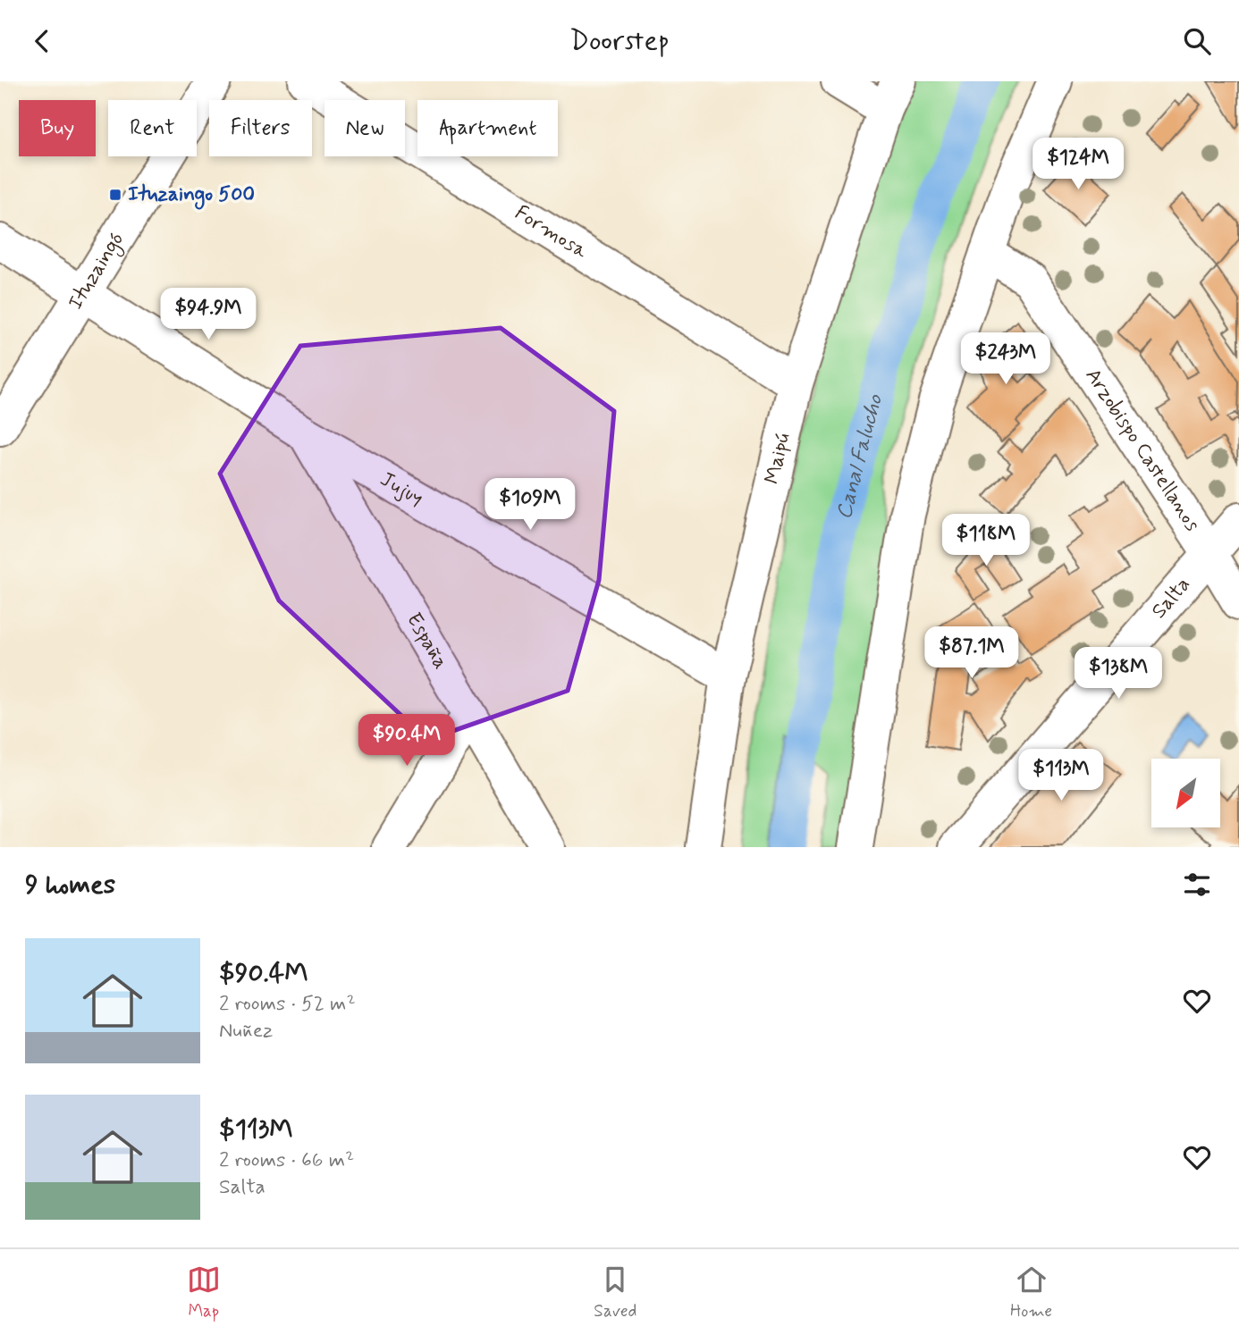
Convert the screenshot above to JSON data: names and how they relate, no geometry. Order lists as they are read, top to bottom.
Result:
{
  "streets": {
    "street": [
      "Formosa",
      "Ituzaingó",
      "Arzobispo Castellanos",
      "Maipú",
      "Jujuy",
      "Salta",
      "España"
    ]
  },
  "crossings": [
    ["Formosa", "Maipú"],
    ["Ituzaingó", "Jujuy"],
    ["Arzobispo Castellanos", "Salta"],
    ["Maipú", "Jujuy"],
    ["Jujuy", "España"]
  ],
  "water": ["Canal Falucho"],
  "places": {
    "transit": ["Ituzaingo 500"]
  },
  "north": "bottom left",
  "page": {
    "header": "Doorstep",
    "chip": [
      "Buy",
      "Rent",
      "Filters",
      "New",
      "Apartment"
    ],
    "price": [
      "$124M",
      "$94.9M",
      "$243M",
      "$109M",
      "$118M",
      "$87.1M",
      "$138M",
      "$90.4M",
      "$113M"
    ],
    "heading": "9 homes",
    "list": [
      {
        "name": "$90.4M",
        "note": "2 rooms · 52 m² · Nuñez"
      },
      {
        "name": "$113M",
        "note": "2 rooms · 66 m² · Salta"
      }
    ],
    "tabs": ["Map", "Saved", "Home"]
  }
}
